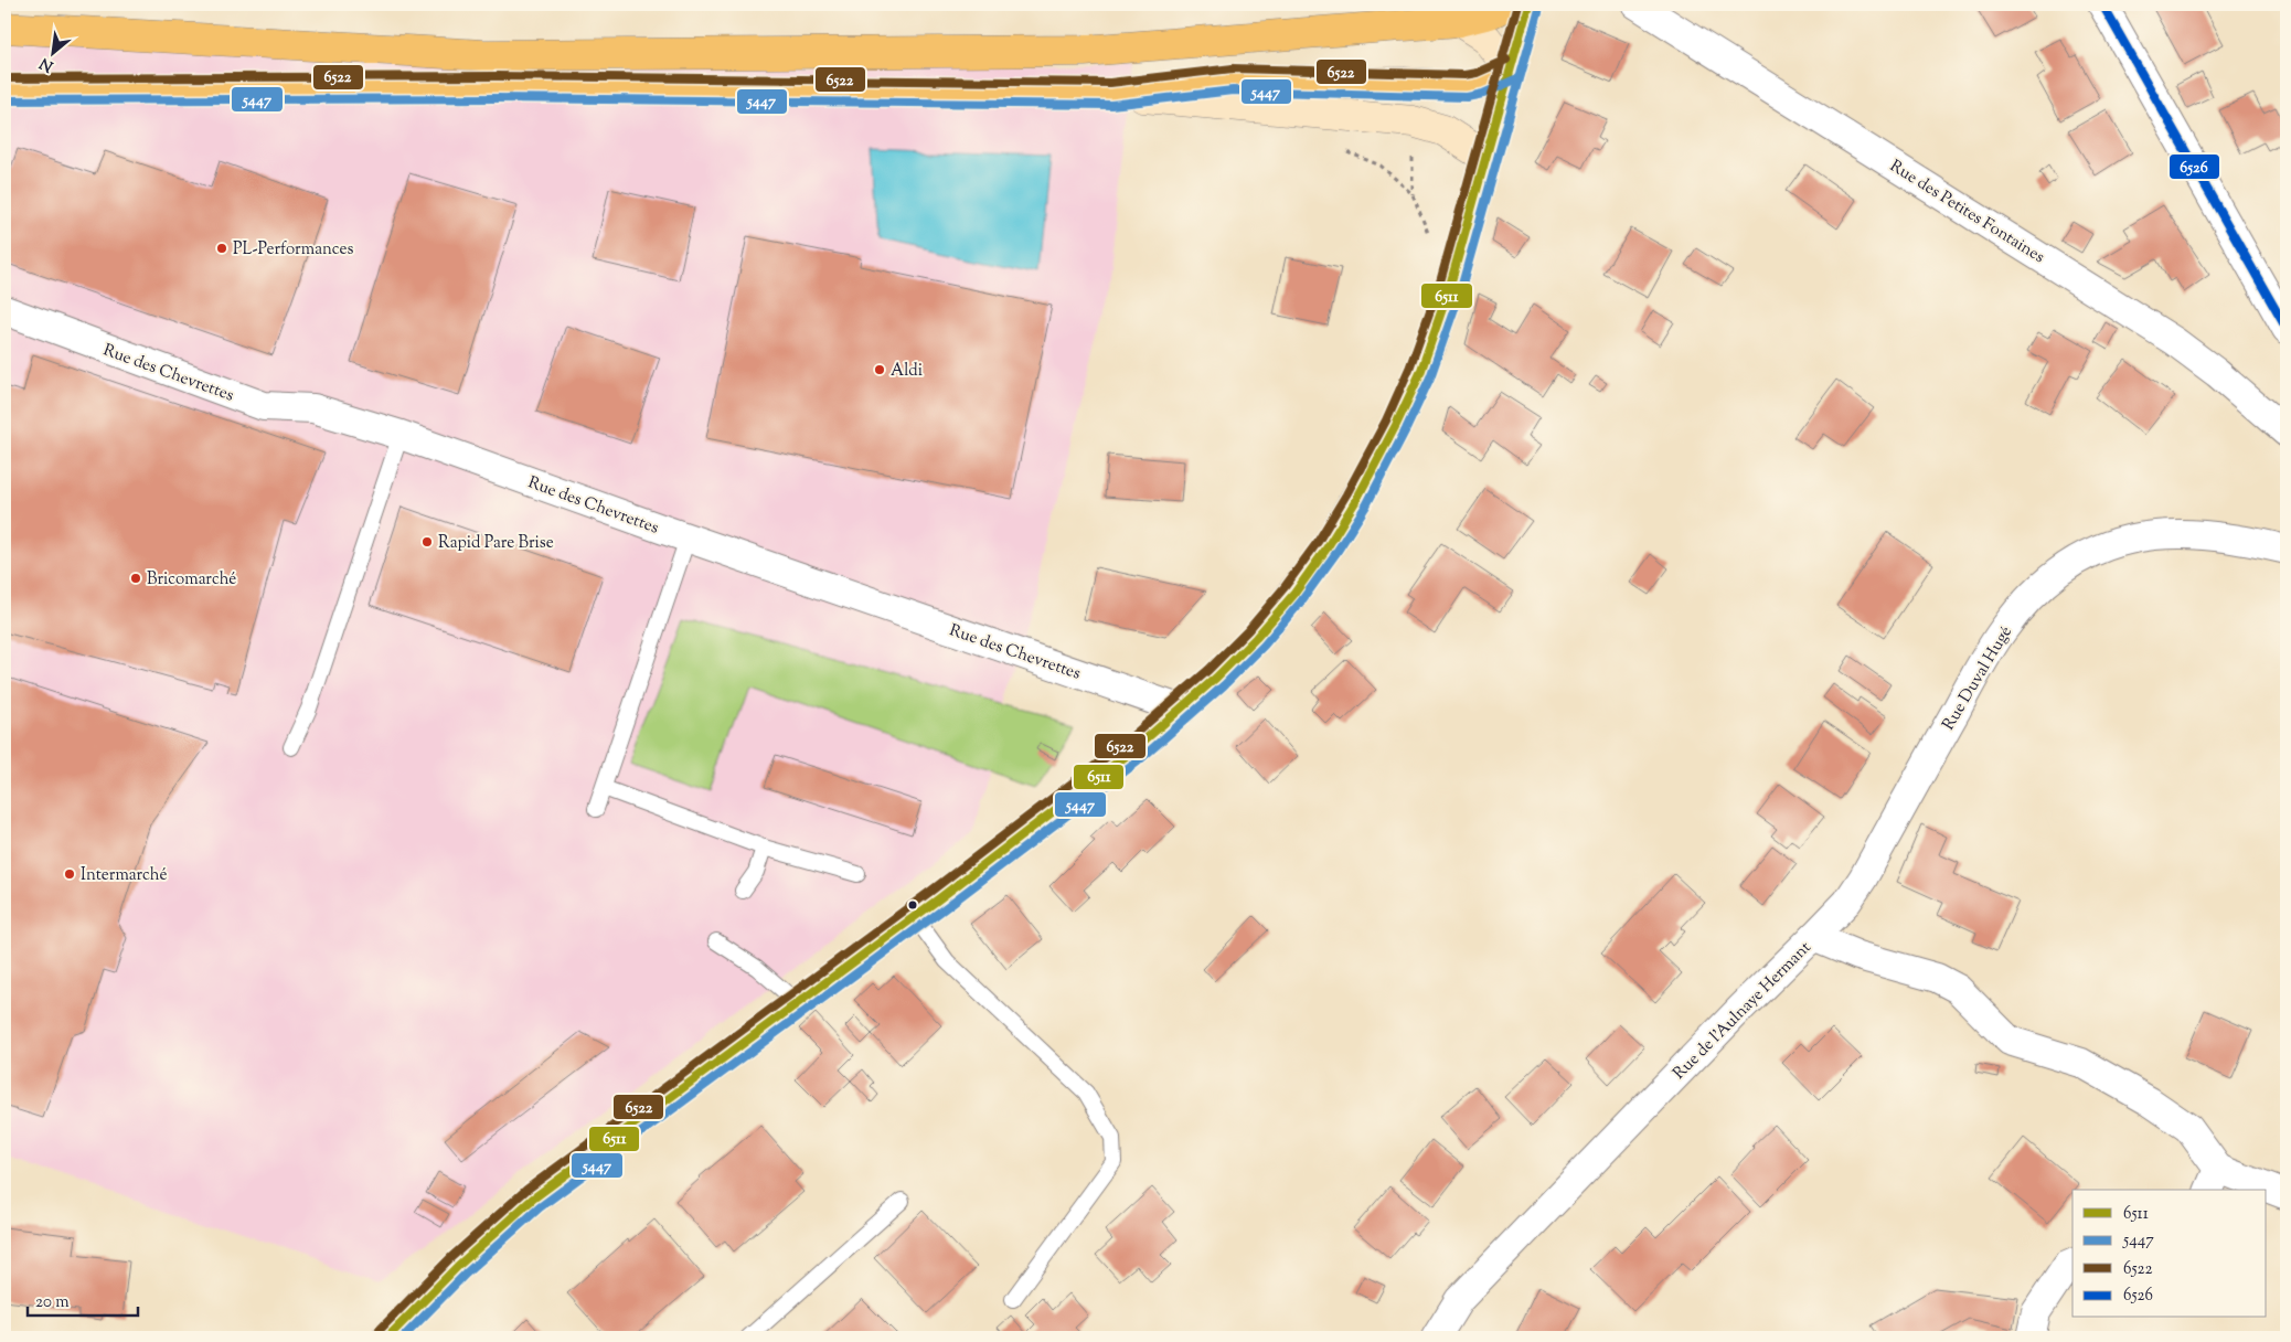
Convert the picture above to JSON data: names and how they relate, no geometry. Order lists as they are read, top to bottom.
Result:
{
  "streets": {
    "street": [
      "Rue des Petites Fontaines",
      "Rue des Chevrettes",
      "Rue Duval Hugé",
      "Rue de l'Aulnaye Hermant"
    ]
  },
  "crossings": [
    ["Rue Duval Hugé", "Rue de l'Aulnaye Hermant"]
  ],
  "places": [
    "PL-Performances",
    "Aldi",
    "Rapid Pare Brise",
    "Bricomarché",
    "Intermarché"
  ],
  "lines": [
    "transit line 6511",
    "transit line 6522",
    "transit line 6526",
    "transit line 5447"
  ],
  "legend": [
    "6511",
    "5447",
    "6522",
    "6526"
  ],
  "scale_bar": "20 m",
  "north": "bottom left"
}
